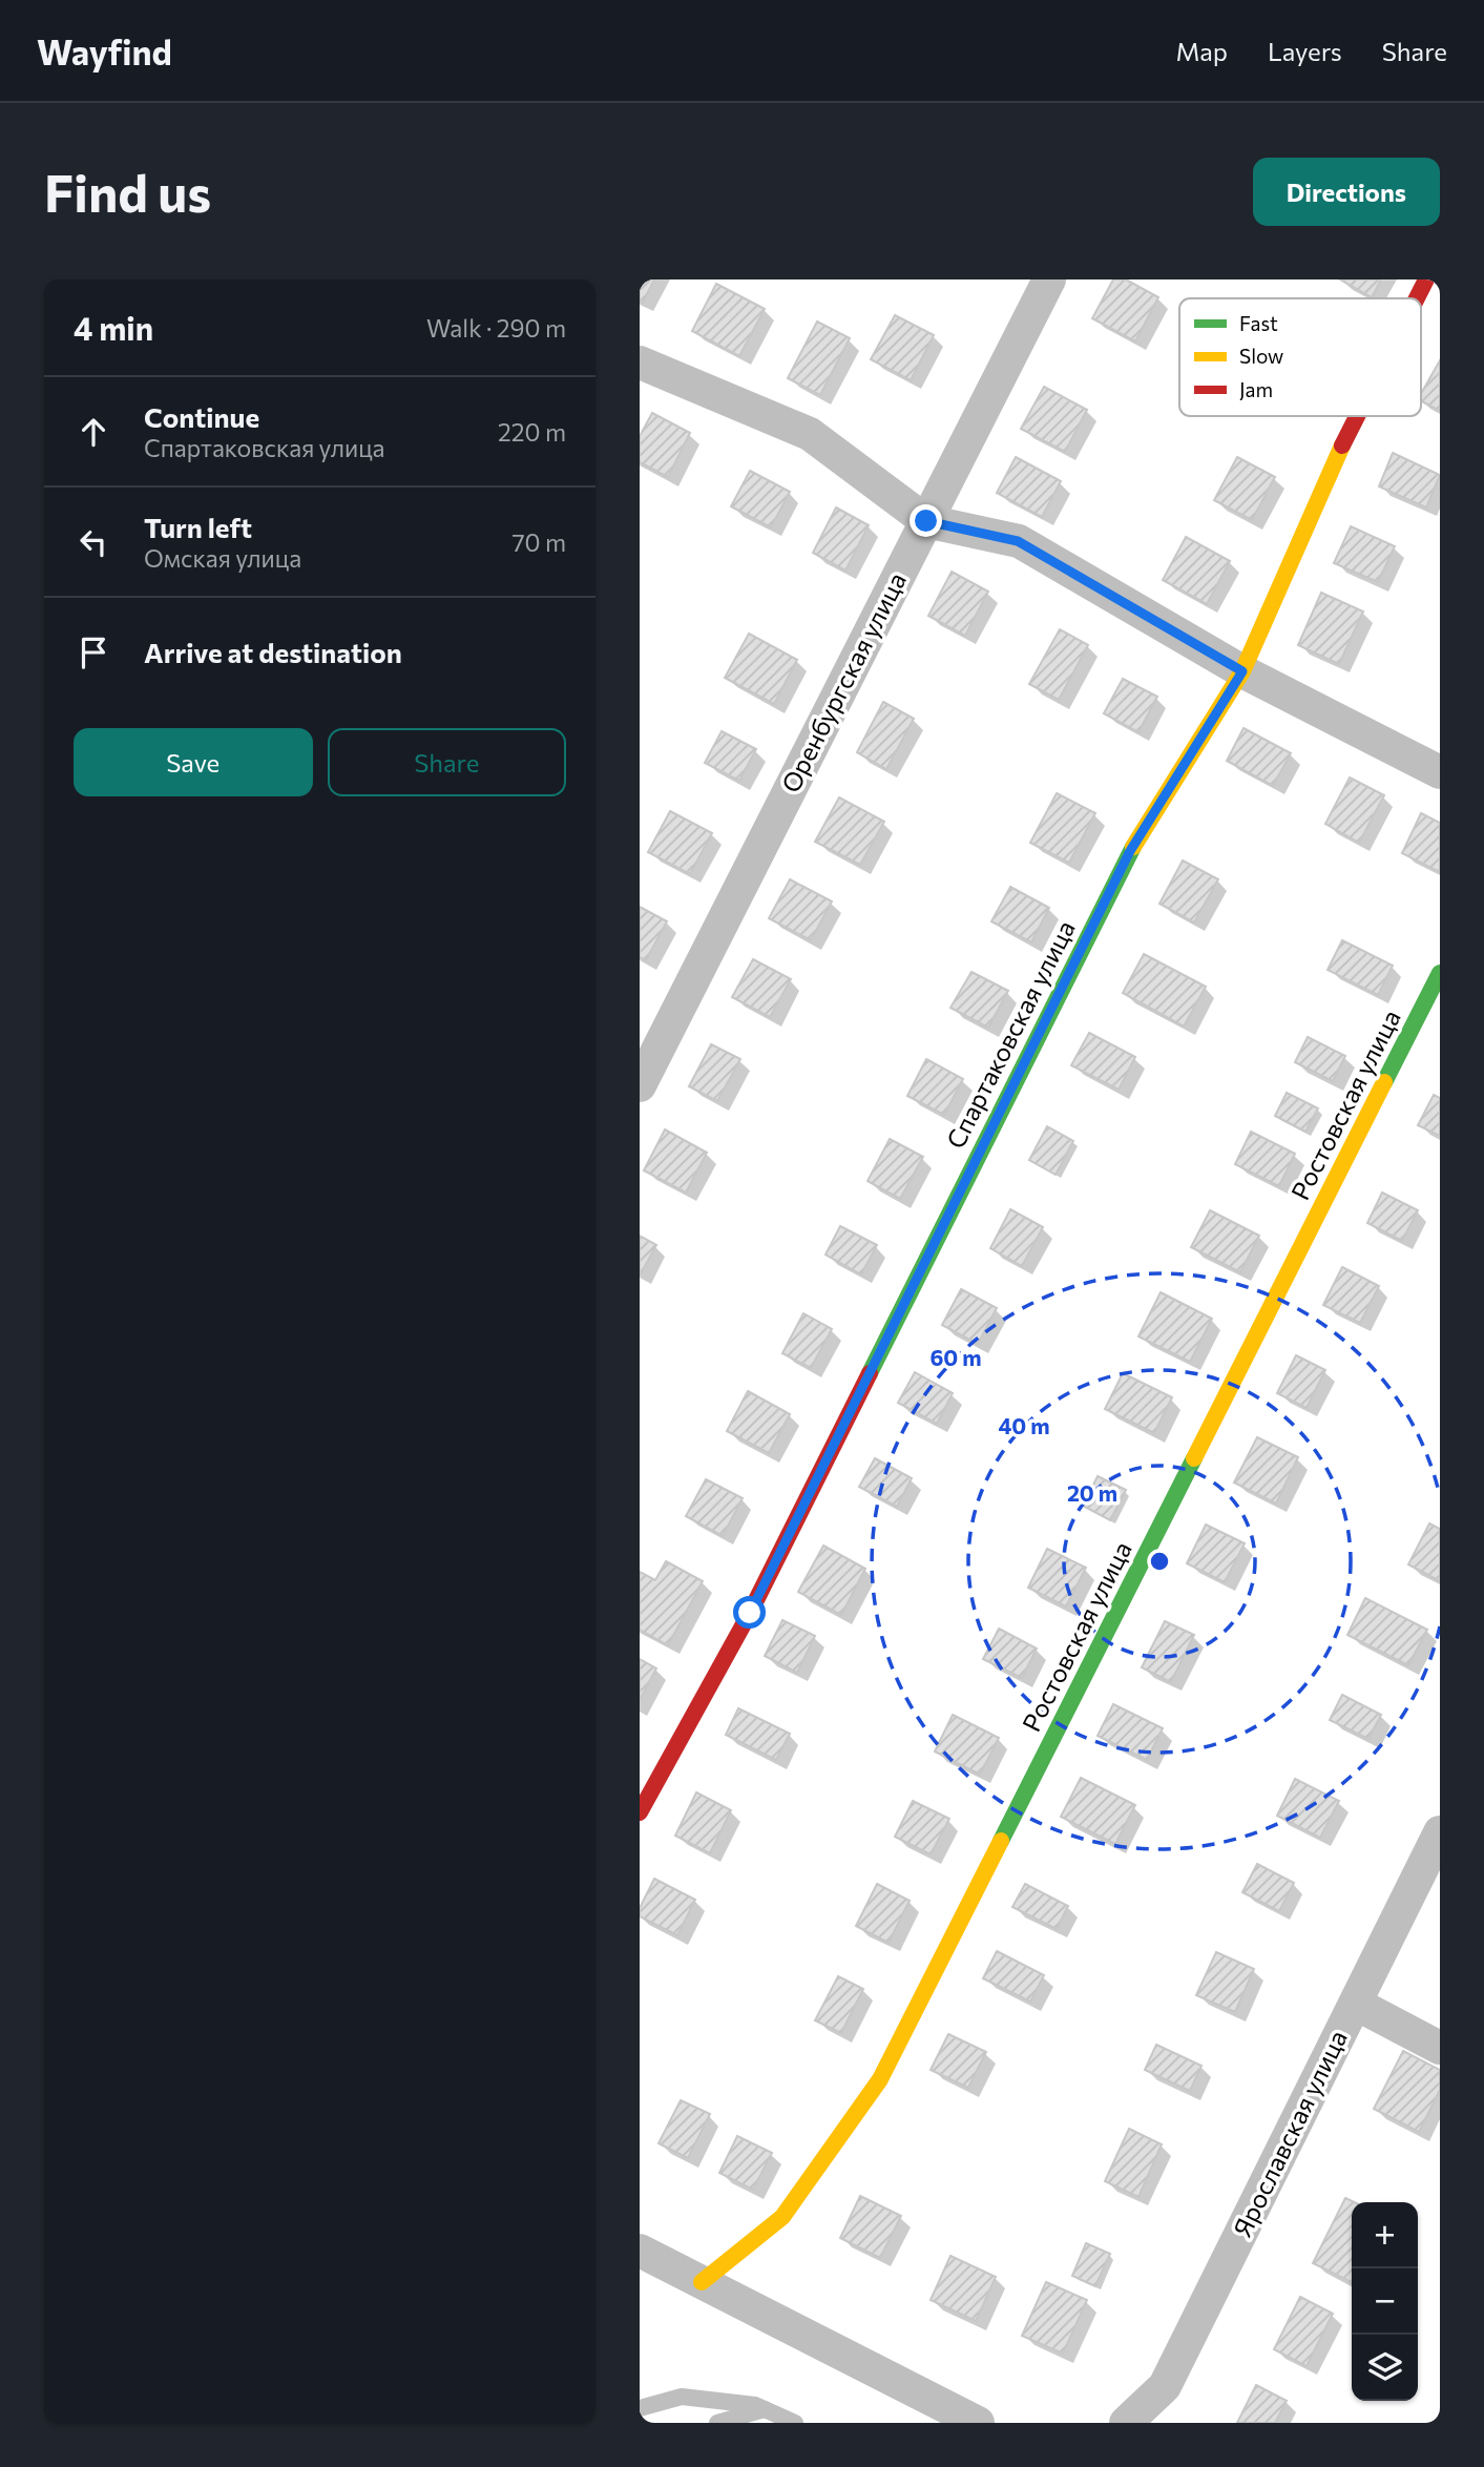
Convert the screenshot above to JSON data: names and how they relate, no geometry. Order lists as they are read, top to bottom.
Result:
{
  "streets": {
    "street": [
      "Оренбургская улица",
      "Спартаковская улица",
      "Ростовская улица",
      "Ярославская улица"
    ]
  },
  "legend": ["Fast", "Slow", "Jam"],
  "page": {
    "header": "Wayfind",
    "nav": ["Map", "Layers", "Share"],
    "buttons": [
      "Directions",
      ["Save", "Share"]
    ],
    "title": "Find us",
    "heading": ["4 min", "Walk · 290 m"],
    "list": [
      ["Continue", "Спартаковская улица", "220 m"],
      ["Turn left", "Омская улица", "70 m"],
      "Arrive at destination"
    ],
    "map_buttons": ["+", "−"]
  },
  "rings": ["60 m", "40 m", "20 m"]
}
